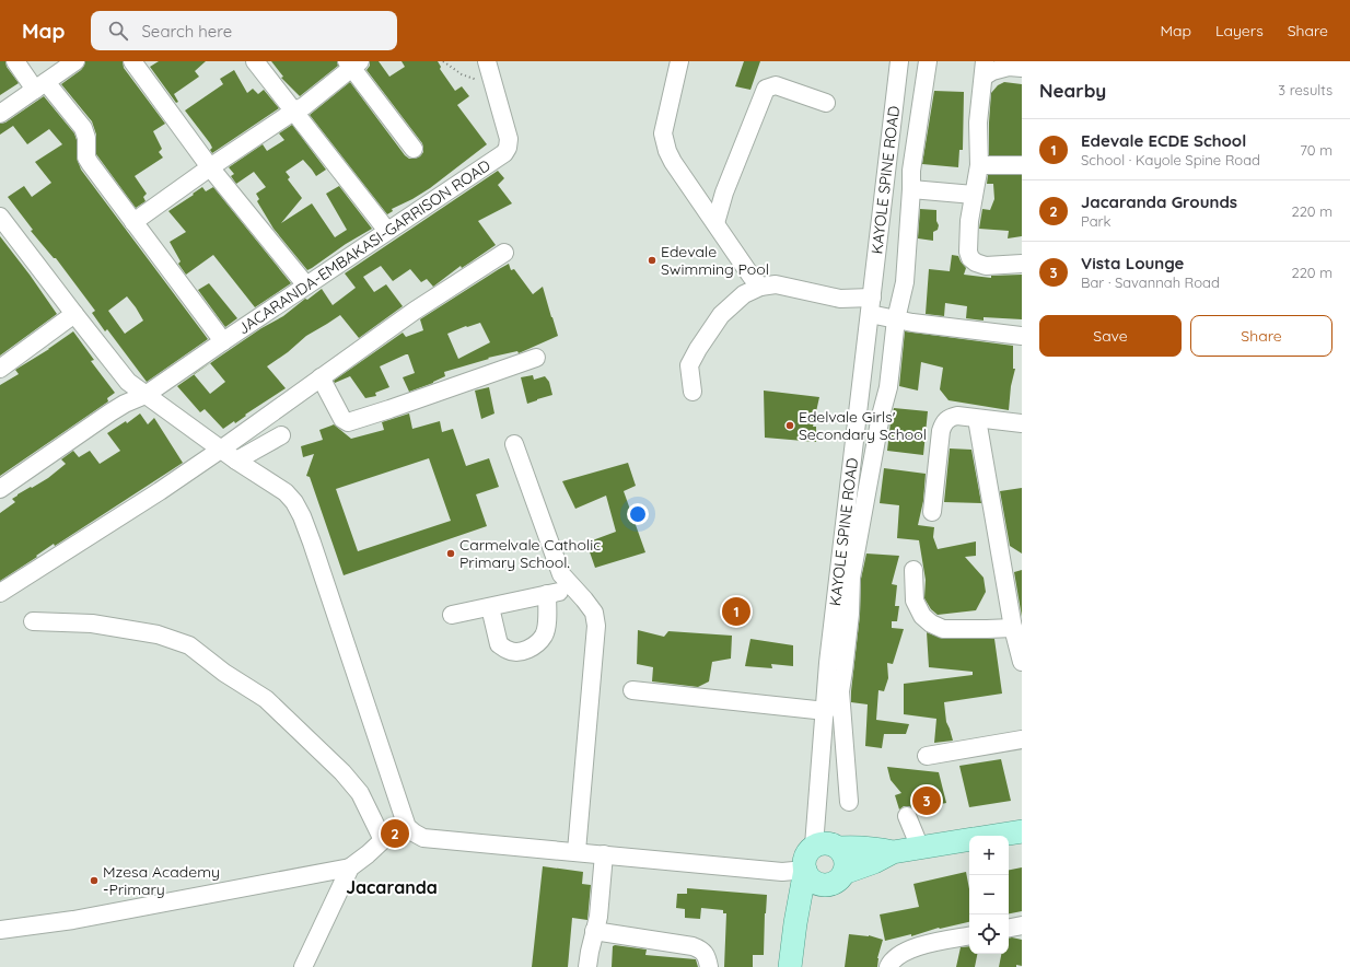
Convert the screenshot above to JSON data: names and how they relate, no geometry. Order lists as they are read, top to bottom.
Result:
{
  "streets": {
    "street": ["KAYOLE SPINE ROAD", "JACARANDA-EMBAKASI-GARRISON ROAD"]
  },
  "districts": ["Jacaranda"],
  "places": [
    "Edevale Swimming Pool",
    "Edelvale Girls' Secondary School",
    "Carmelvale Catholic Primary School.",
    "Mzesa Academy -Primary"
  ],
  "page": {
    "header": "Map",
    "search": "Search here",
    "nav": ["Map", "Layers", "Share"],
    "heading": ["Nearby", "3 results"],
    "list": [
      {
        "mark": "1",
        "name": "Edevale ECDE School",
        "note": "School · Kayole Spine Road",
        "value": "70 m"
      },
      {
        "mark": "2",
        "name": "Jacaranda Grounds",
        "note": "Park",
        "value": "220 m"
      },
      {
        "mark": "3",
        "name": "Vista Lounge",
        "note": "Bar · Savannah Road",
        "value": "220 m"
      }
    ],
    "buttons": ["Save", "Share"],
    "pins": ["1", "3", "2"],
    "map_buttons": ["+", "−"]
  }
}
